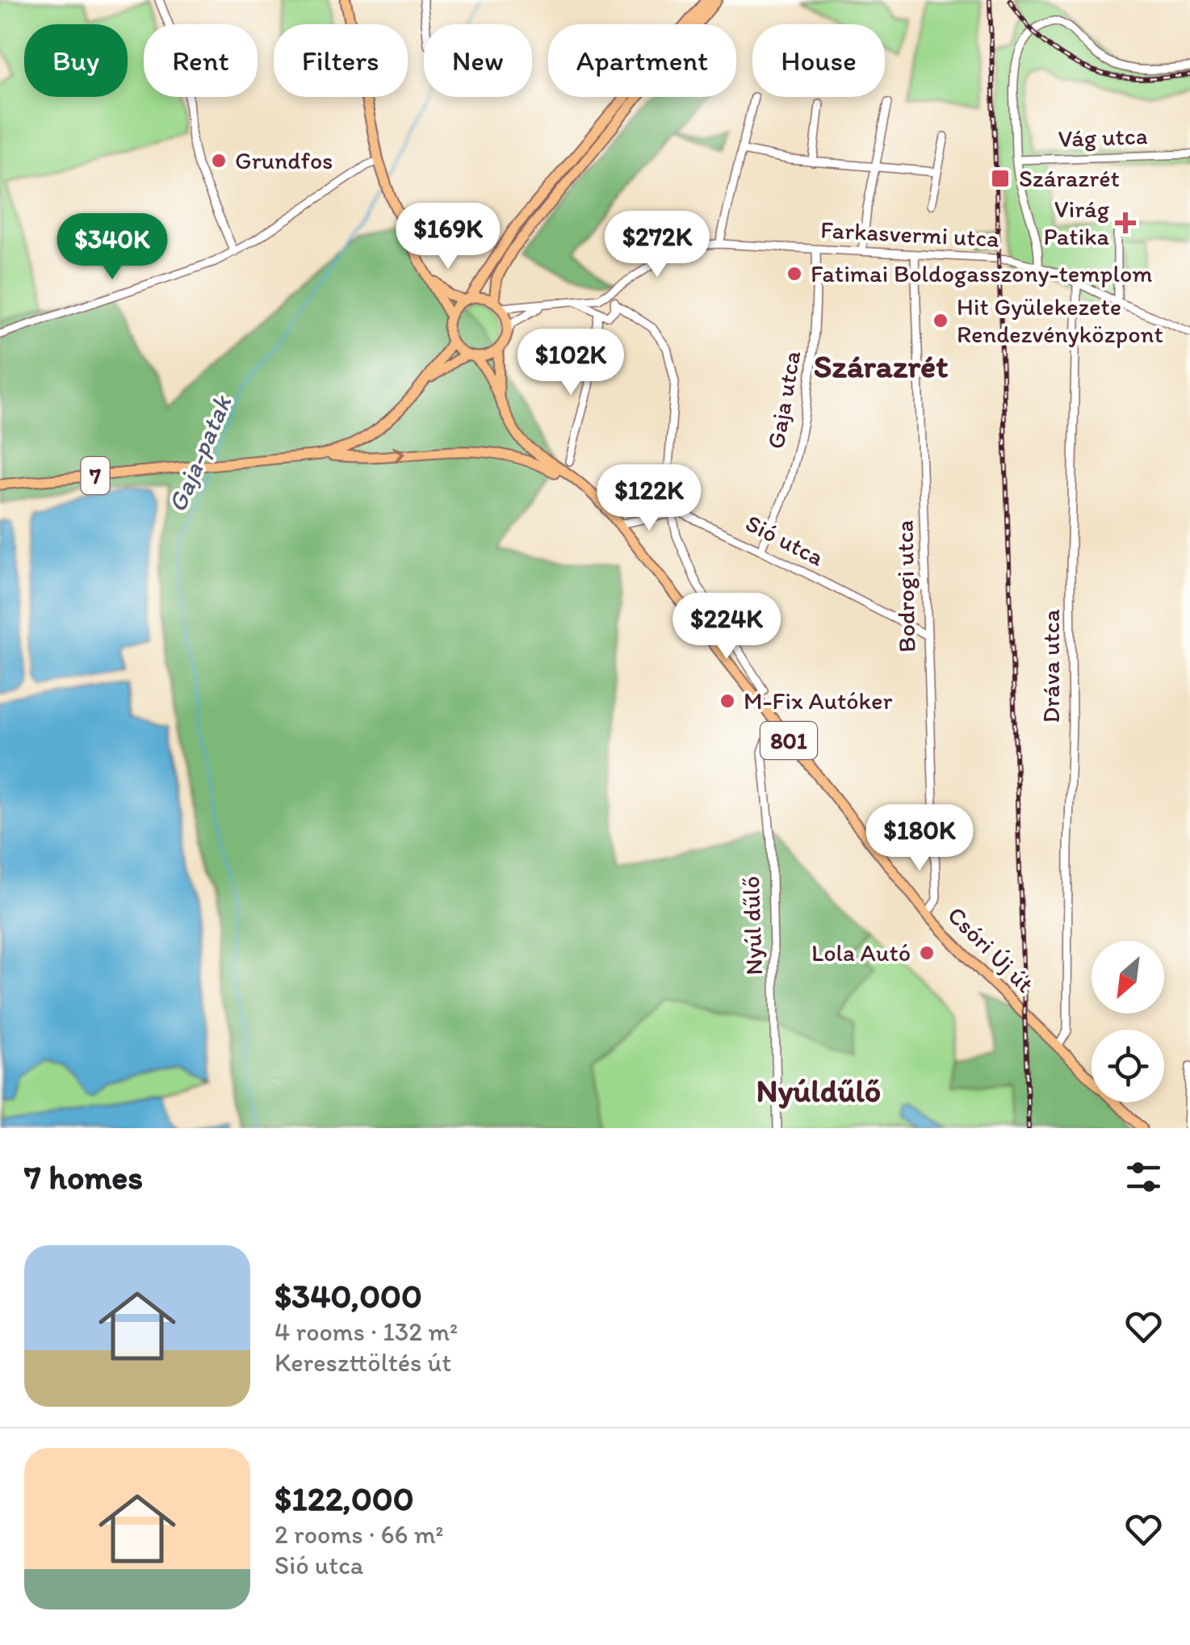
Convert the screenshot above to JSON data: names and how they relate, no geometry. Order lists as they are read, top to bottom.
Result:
{
  "streets": {
    "main road": ["7", "801", "Csóri Új út"],
    "street": [
      "Vág utca",
      "Farkasvermi utca",
      "Gaja utca",
      "Sió utca",
      "Bodrogi utca",
      "Dráva utca",
      "Nyúl dűlő"
    ]
  },
  "crossings": [
    ["Farkasvermi utca", "Gaja utca"],
    ["Farkasvermi utca", "Bodrogi utca"],
    ["Farkasvermi utca", "Dráva utca"],
    ["Gaja utca", "Sió utca"],
    ["7", "801"],
    ["Sió utca", "Bodrogi utca"],
    ["Bodrogi utca", "Csóri Új út"],
    ["Dráva utca", "Csóri Új út"],
    ["801", "Csóri Új út"],
    ["Nyúl dűlő", "Csóri Új út"]
  ],
  "districts": ["Szárazrét", "Nyúldűlő"],
  "water": ["Gaja-patak"],
  "places": {
    "other": [
      "Grundfos",
      "Fatimai Boldogasszony-templom",
      "Hit Gyülekezete Rendezvényközpont",
      "M-Fix Autóker",
      "Lola Autó"
    ],
    "transit": ["Szárazrét"],
    "health": ["Virág Patika"]
  },
  "north": "bottom left",
  "page": {
    "chip": [
      "Buy",
      "Rent",
      "Filters",
      "New",
      "Apartment",
      "House"
    ],
    "price": [
      "$169K",
      "$272K",
      "$340K",
      "$102K",
      "$122K",
      "$224K",
      "$180K"
    ],
    "heading": "7 homes",
    "list": [
      {
        "name": "$340,000",
        "note": "4 rooms · 132 m² · Kereszttöltés út"
      },
      {
        "name": "$122,000",
        "note": "2 rooms · 66 m² · Sió utca"
      }
    ]
  }
}
